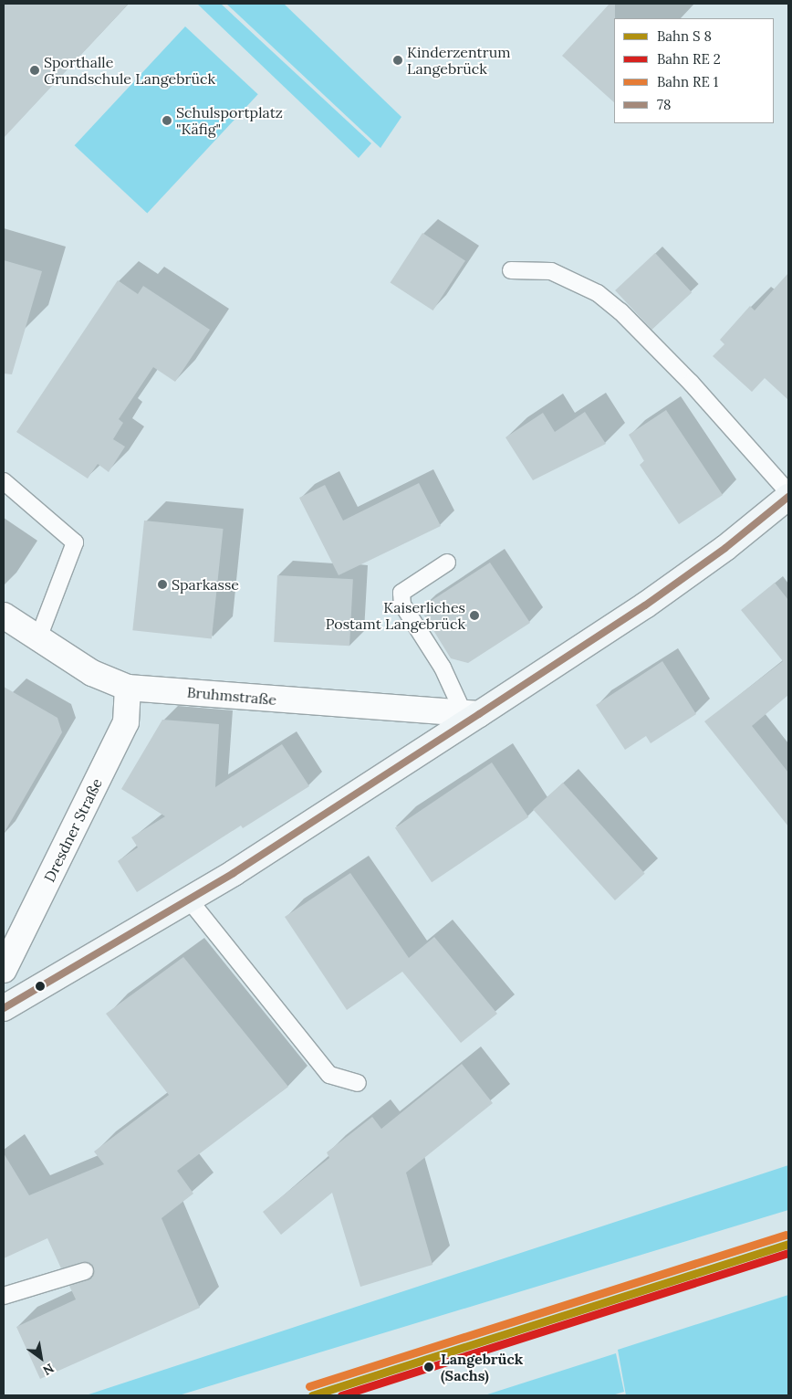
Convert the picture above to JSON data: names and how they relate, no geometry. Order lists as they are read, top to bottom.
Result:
{
  "streets": {
    "street": ["Bruhmstraße", "Dresdner Straße"]
  },
  "crossings": [
    ["Bruhmstraße", "Dresdner Straße"]
  ],
  "places": [
    "Kinderzentrum Langebrück",
    "Sporthalle Grundschule Langebrück",
    "Schulsportplatz \"Käfig\"",
    "Sparkasse",
    "Kaiserliches Postamt Langebrück",
    "Langebrück (Sachs)"
  ],
  "lines": ["transit line 78"],
  "legend": [
    "Bahn S 8",
    "Bahn RE 2",
    "Bahn RE 1",
    "78"
  ],
  "north": "bottom right"
}
